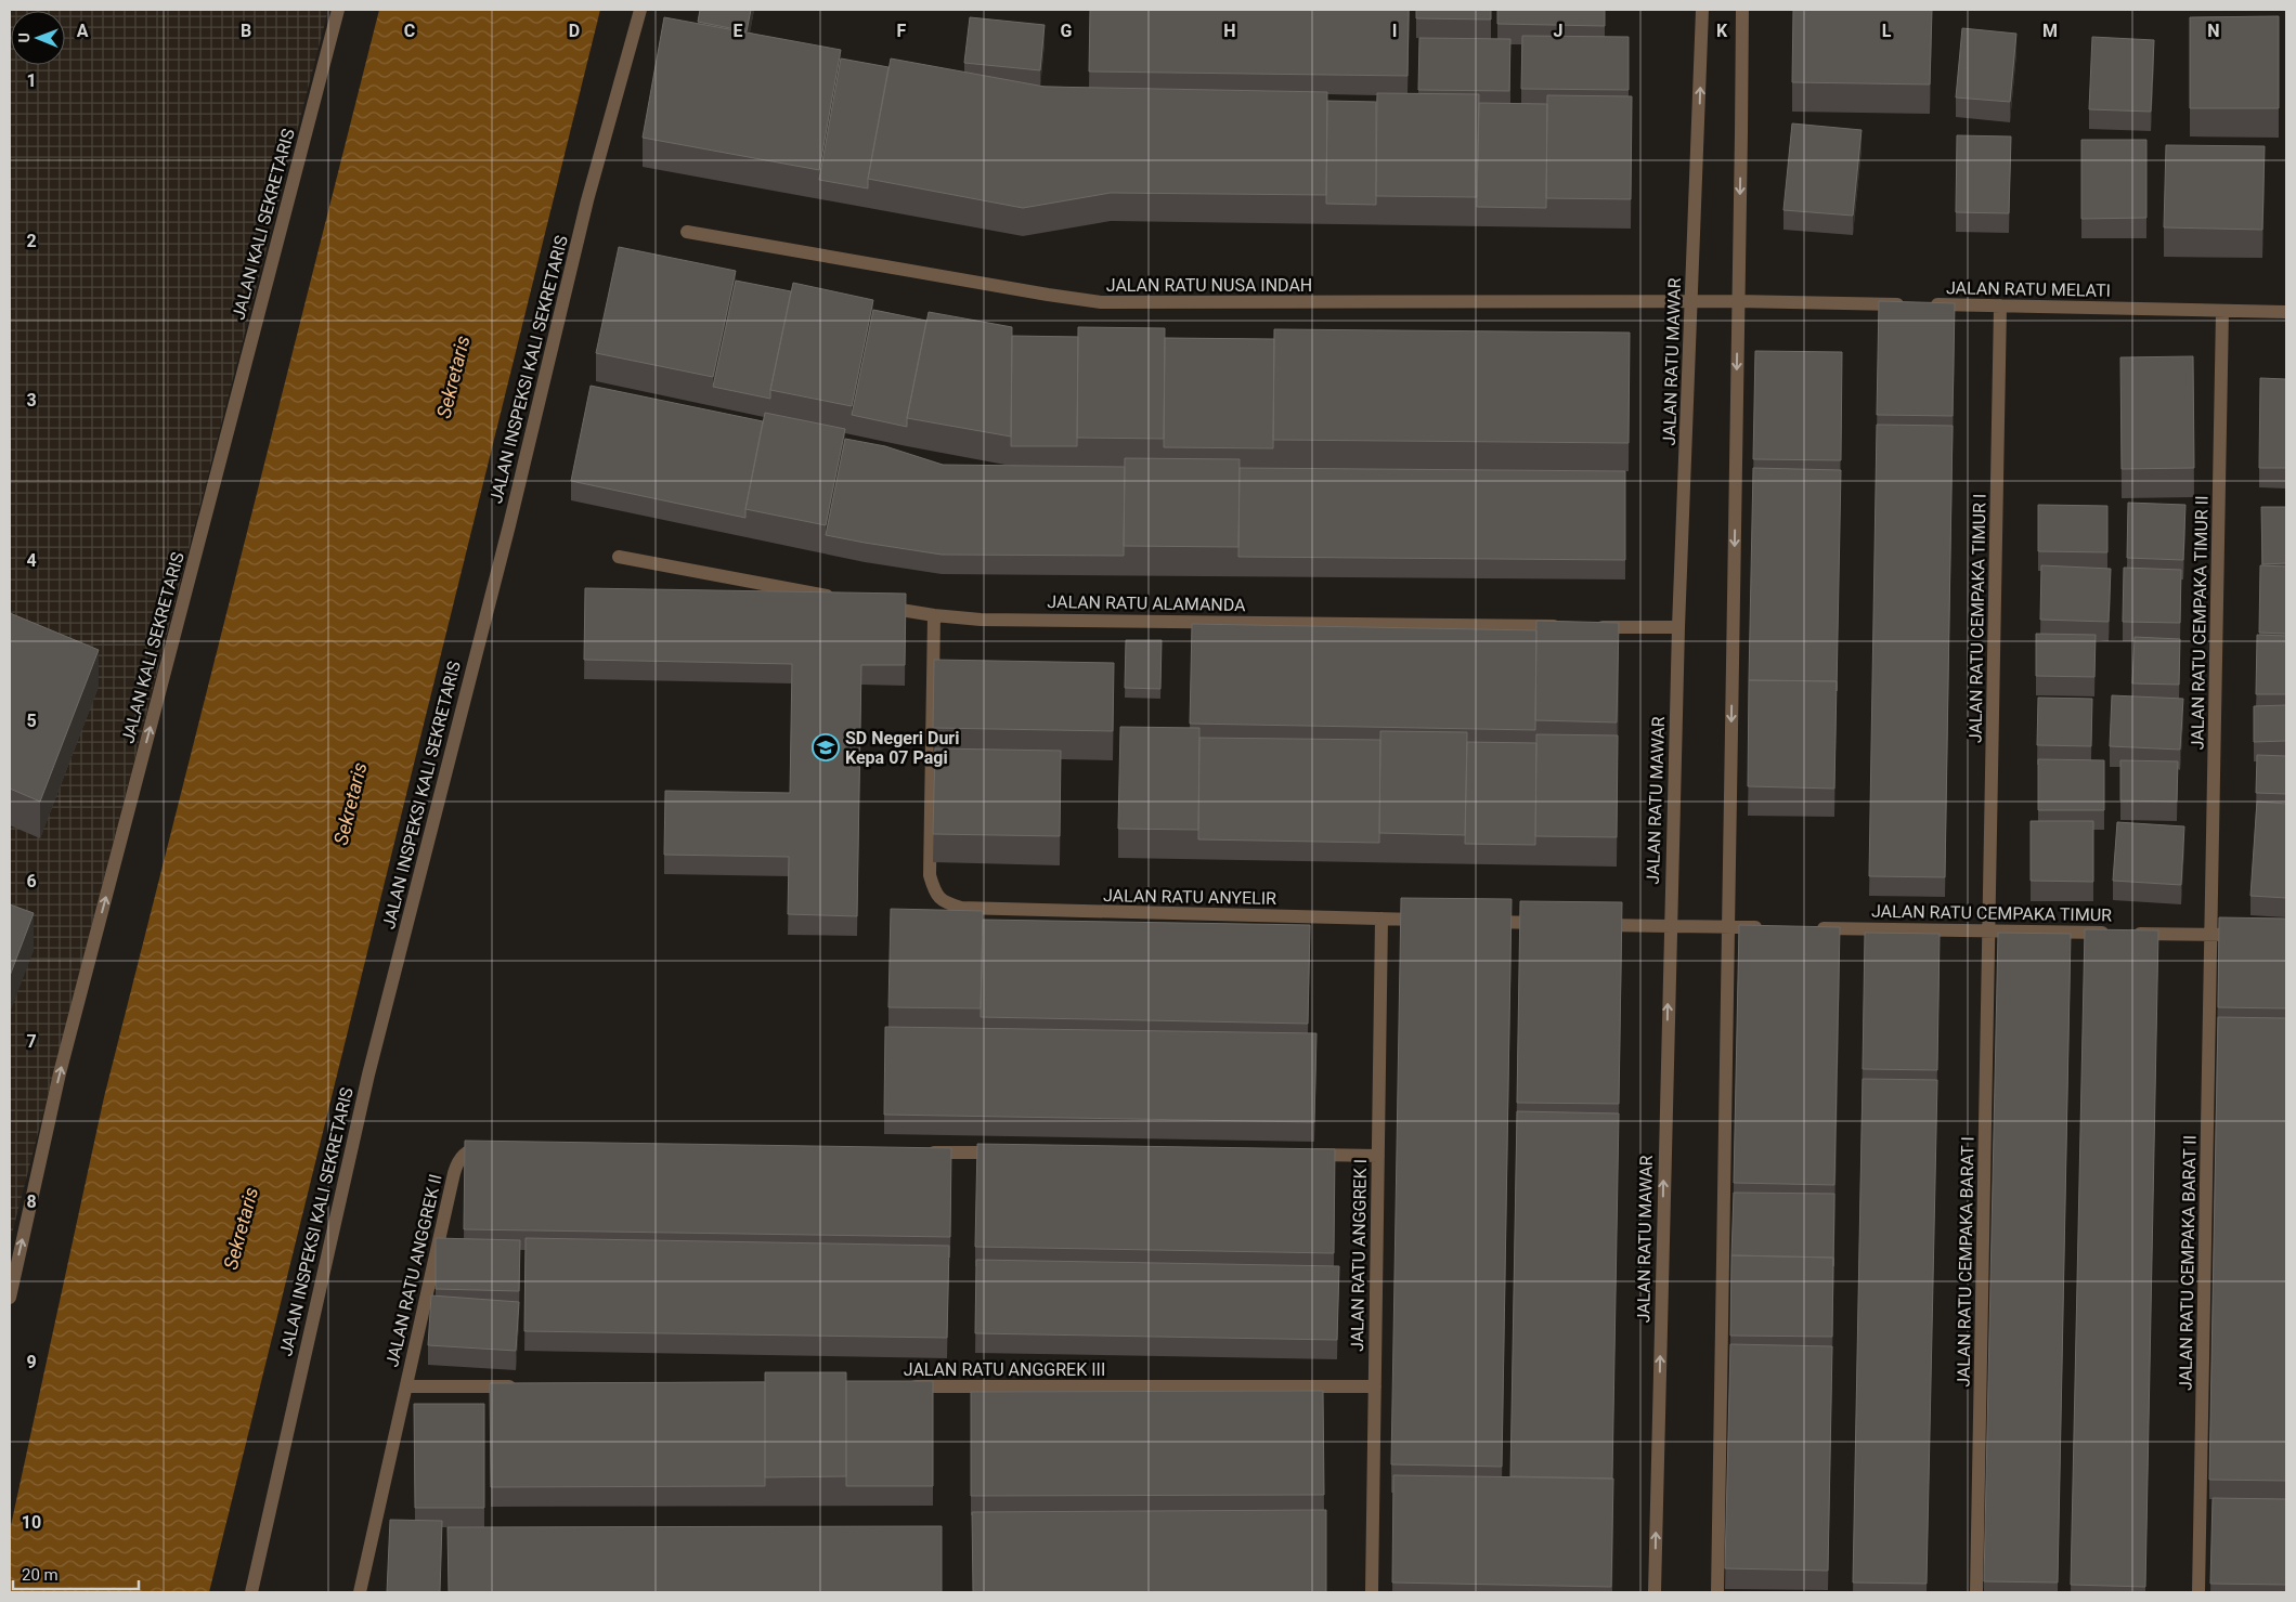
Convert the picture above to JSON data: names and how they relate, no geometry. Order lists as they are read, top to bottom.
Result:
{
  "streets": {
    "street": [
      "JALAN KALI SEKRETARIS",
      "JALAN RATU NUSA INDAH",
      "JALAN RATU MELATI",
      "JALAN RATU MAWAR",
      "JALAN INSPEKSI KALI SEKRETARIS",
      "JALAN RATU ALAMANDA",
      "JALAN RATU CEMPAKA TIMUR I",
      "JALAN RATU CEMPAKA TIMUR II",
      "JALAN RATU ANYELIR",
      "JALAN RATU CEMPAKA TIMUR",
      "JALAN RATU ANGGREK I",
      "JALAN RATU CEMPAKA BARAT I",
      "JALAN RATU CEMPAKA BARAT II",
      "JALAN RATU ANGGREK II",
      "JALAN RATU ANGGREK III"
    ]
  },
  "crossings": [
    ["JALAN RATU NUSA INDAH", "JALAN RATU MELATI"],
    ["JALAN RATU NUSA INDAH", "JALAN RATU MAWAR"],
    ["JALAN RATU MELATI", "JALAN RATU CEMPAKA TIMUR I"],
    ["JALAN RATU MELATI", "JALAN RATU CEMPAKA TIMUR II"],
    ["JALAN RATU ALAMANDA", "JALAN RATU ANYELIR"],
    ["JALAN RATU CEMPAKA TIMUR I", "JALAN RATU CEMPAKA TIMUR"],
    ["JALAN RATU CEMPAKA TIMUR I", "JALAN RATU CEMPAKA BARAT I"],
    ["JALAN RATU CEMPAKA TIMUR II", "JALAN RATU CEMPAKA TIMUR"],
    ["JALAN RATU CEMPAKA TIMUR II", "JALAN RATU CEMPAKA BARAT II"],
    ["JALAN RATU ANYELIR", "JALAN RATU ANGGREK I"],
    ["JALAN RATU CEMPAKA TIMUR", "JALAN RATU CEMPAKA BARAT I"],
    ["JALAN RATU CEMPAKA TIMUR", "JALAN RATU CEMPAKA BARAT II"],
    ["JALAN RATU ANGGREK I", "JALAN RATU ANGGREK III"]
  ],
  "one_way": ["JALAN KALI SEKRETARIS"],
  "water": ["Sekretaris"],
  "places": {
    "school or university": ["SD Negeri Duri Kepa 07 Pagi"]
  },
  "scale_bar": "20 m",
  "north": "left",
  "grid": {
    "columns": [
      "A",
      "B",
      "C",
      "D",
      "E",
      "F",
      "G",
      "H",
      "I",
      "J",
      "K",
      "L",
      "M",
      "N"
    ],
    "rows": [
      "1",
      "2",
      "3",
      "4",
      "5",
      "6",
      "7",
      "8",
      "9",
      "10"
    ]
  }
}
